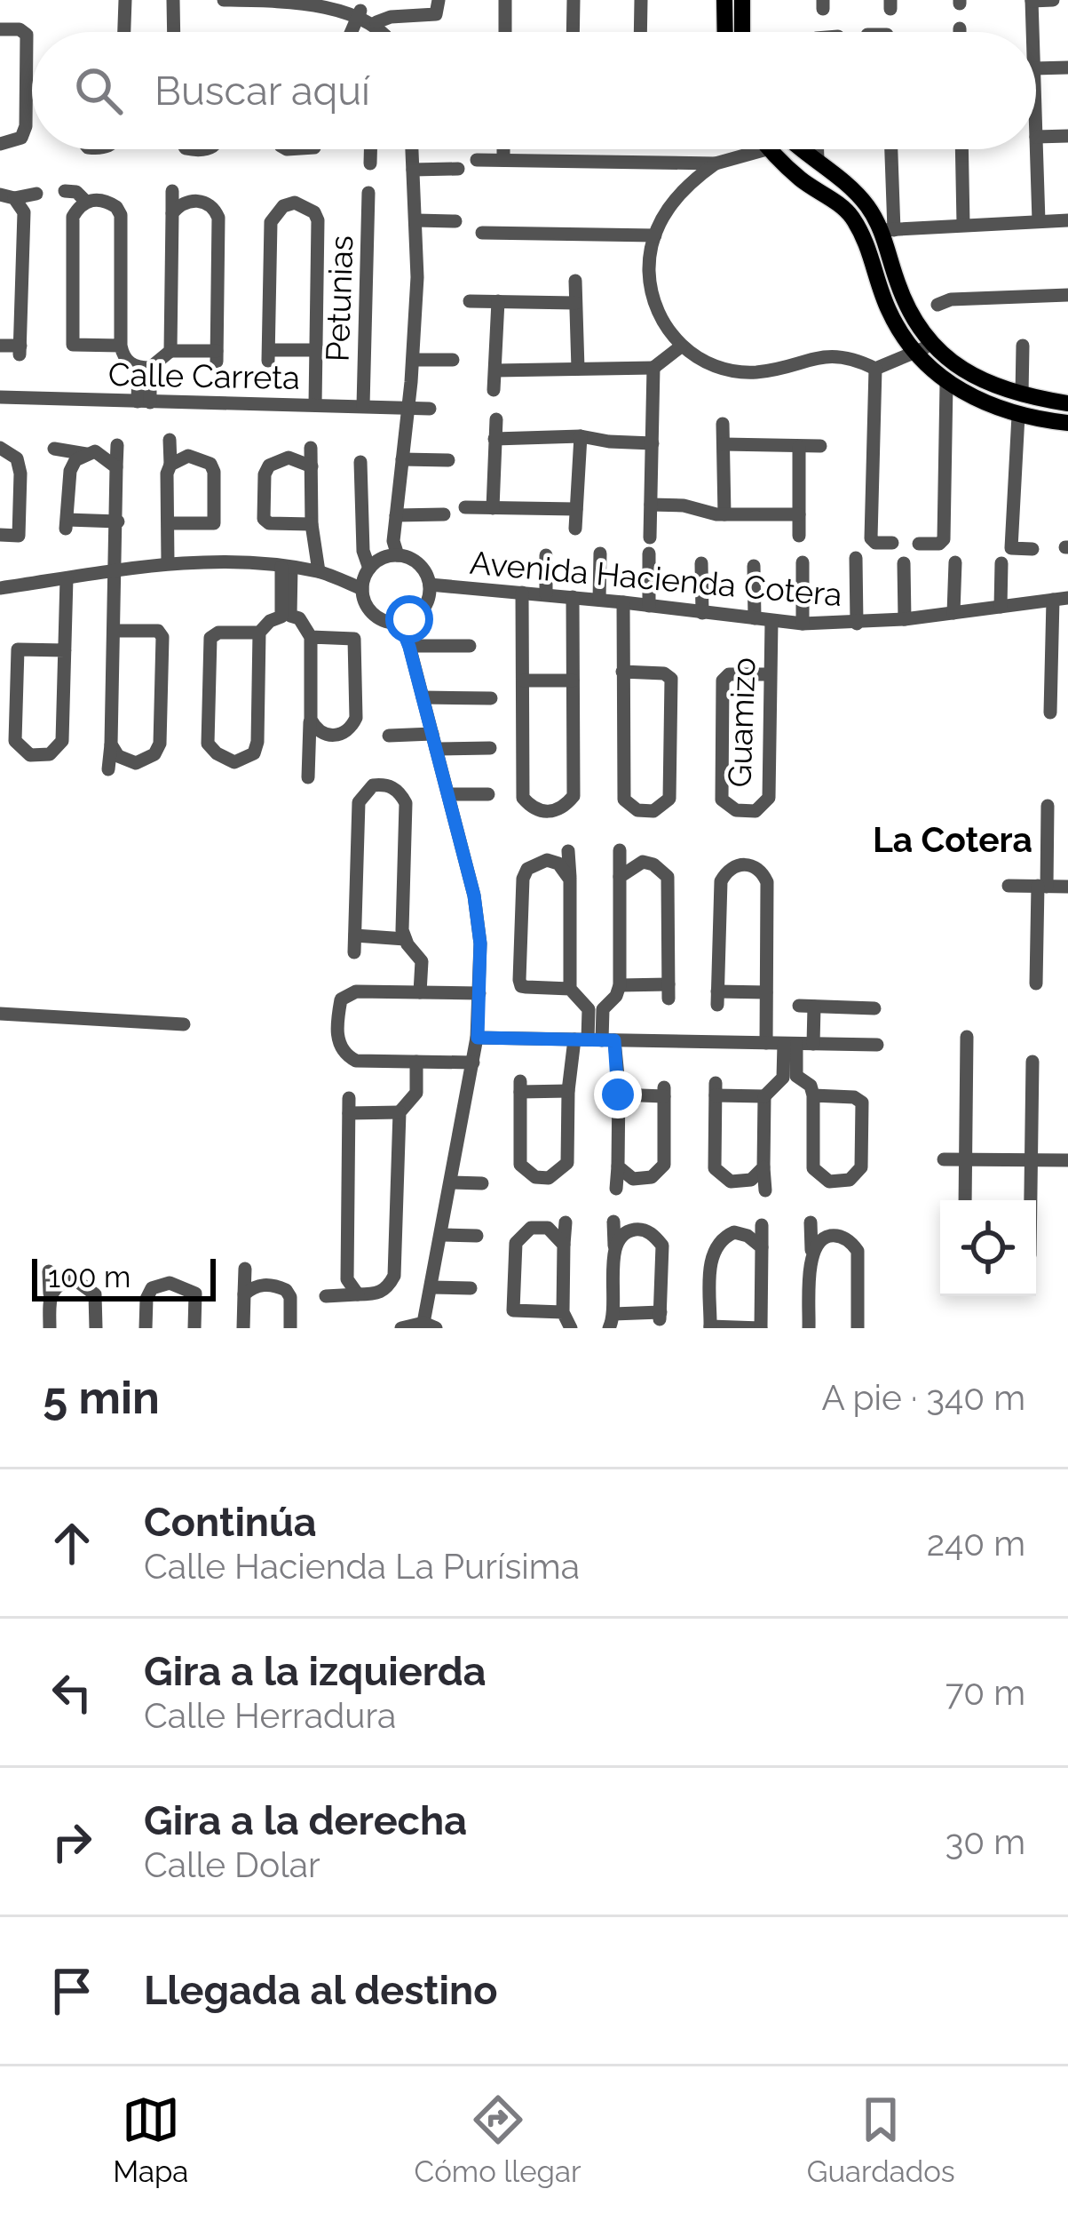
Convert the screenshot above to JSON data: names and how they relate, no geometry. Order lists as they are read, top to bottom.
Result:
{
  "streets": {
    "street": [
      "Petunias",
      "Calle Carreta",
      "Avenida Hacienda Cotera",
      "Guamizo"
    ]
  },
  "crossings": [
    ["Petunias", "Calle Carreta"],
    ["Avenida Hacienda Cotera", "Guamizo"]
  ],
  "districts": ["La Cotera"],
  "scale_bar": "100 m",
  "page": {
    "search": "Buscar aquí",
    "scale": "100 m",
    "heading": ["5 min", "A pie · 340 m"],
    "list": [
      ["Continúa", "Calle Hacienda La Purísima", "240 m"],
      ["Gira a la izquierda", "Calle Herradura", "70 m"],
      ["Gira a la derecha", "Calle Dolar", "30 m"],
      "Llegada al destino"
    ],
    "nav": ["Mapa", "Cómo llegar", "Guardados"]
  }
}
